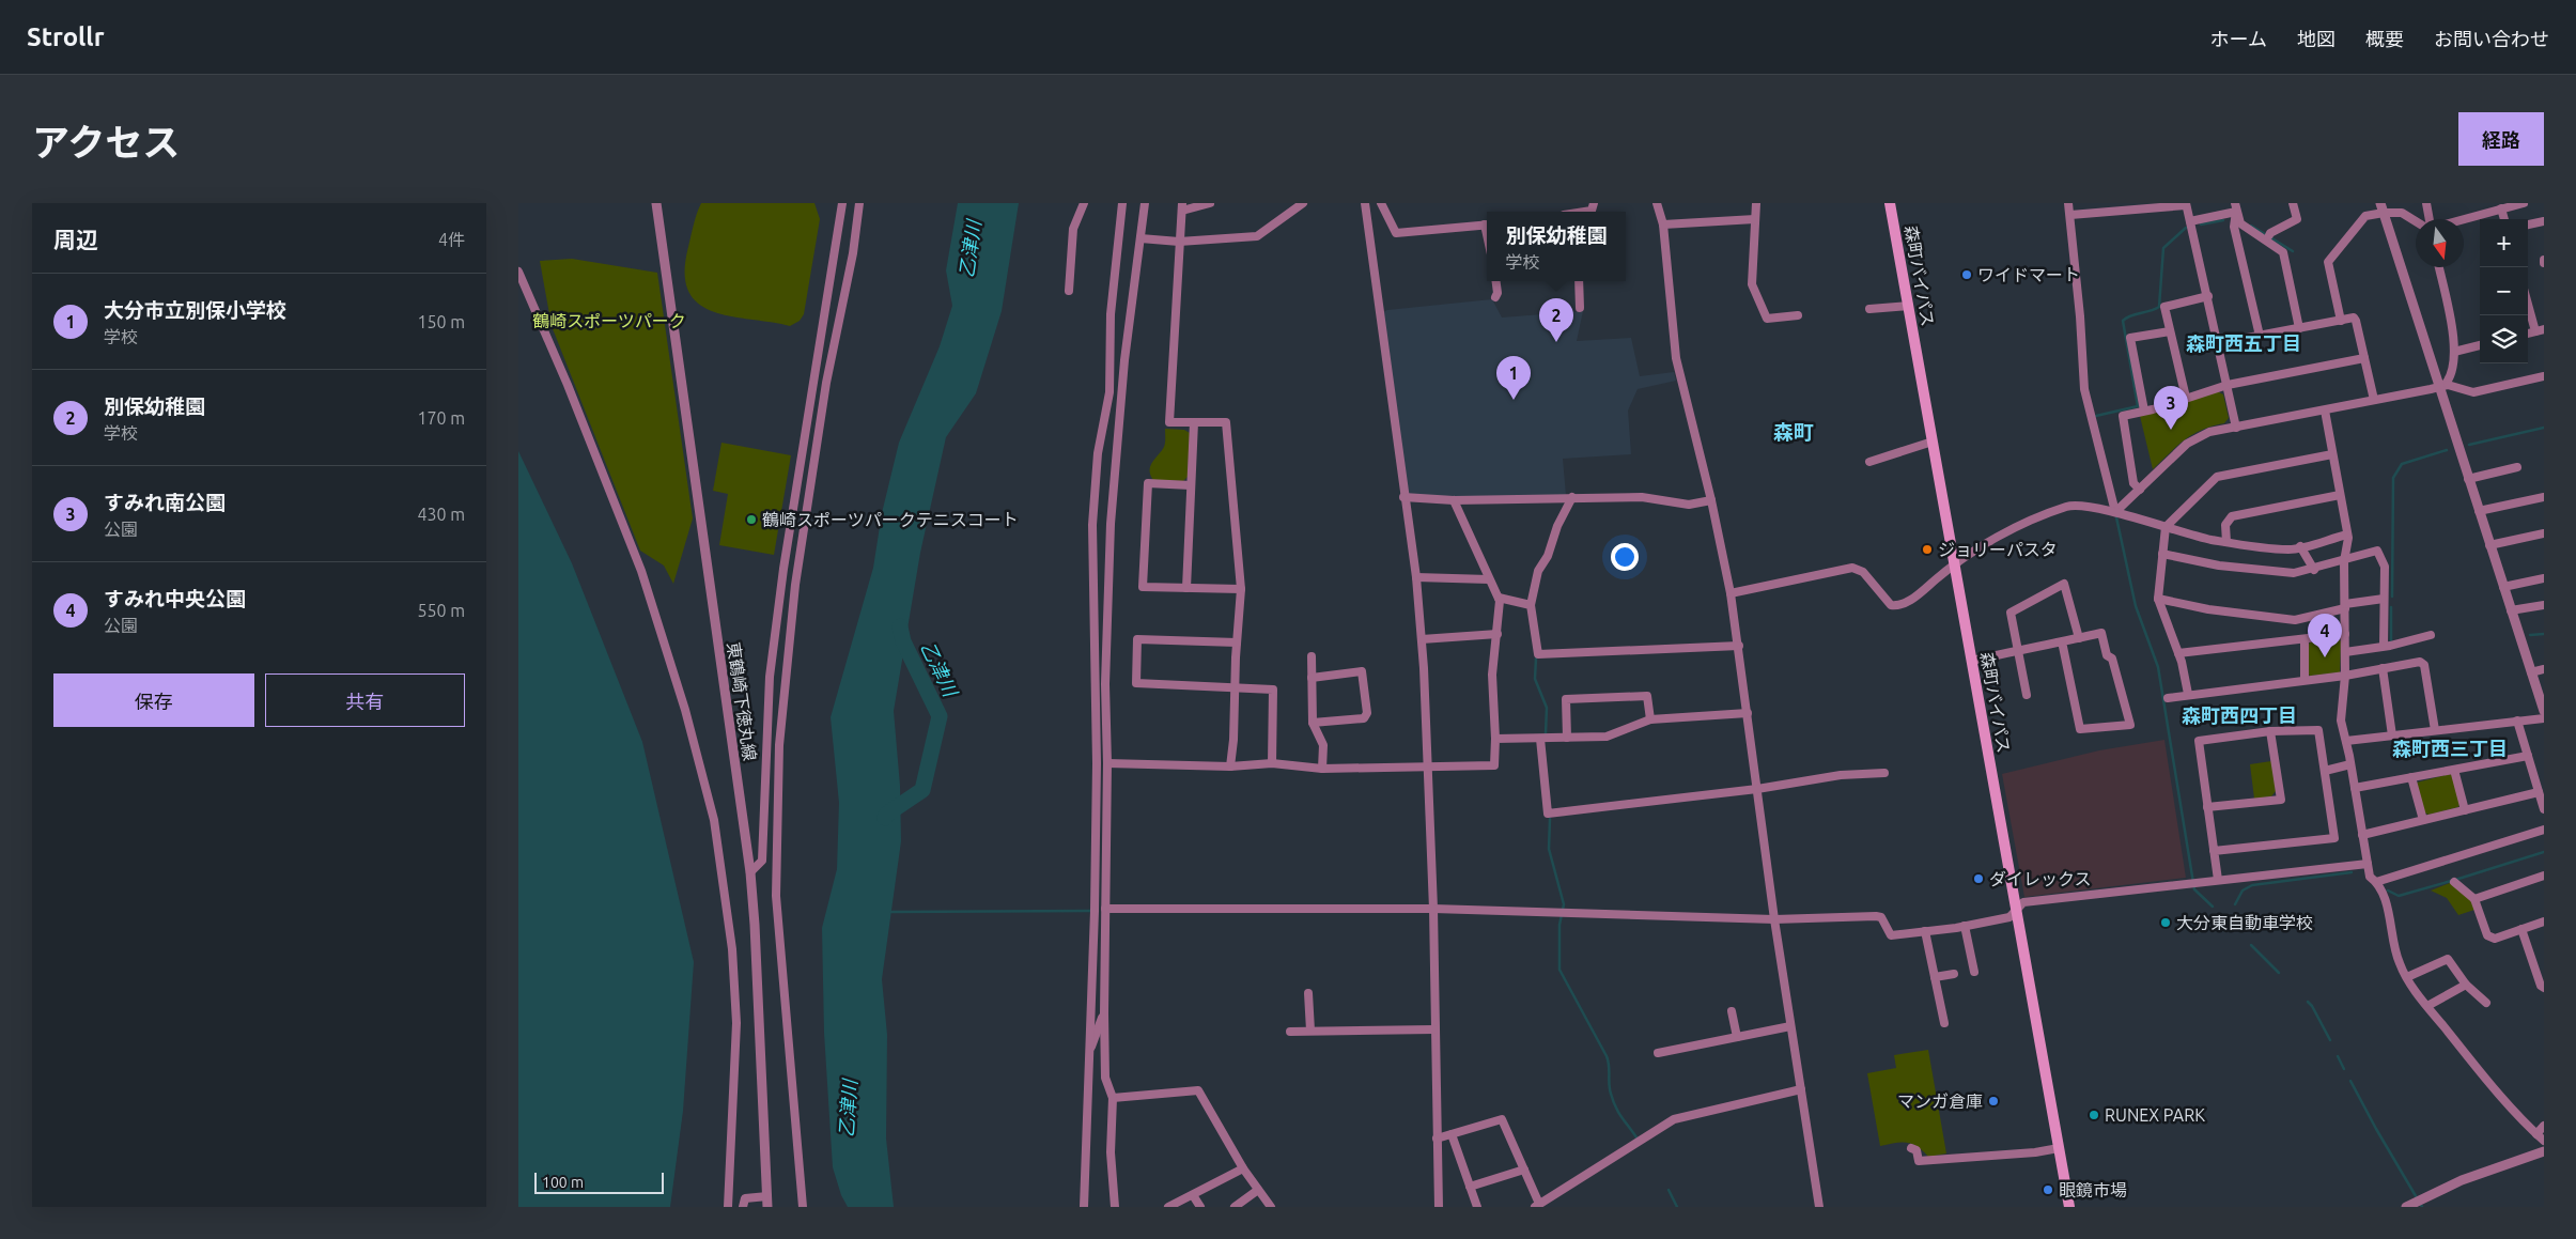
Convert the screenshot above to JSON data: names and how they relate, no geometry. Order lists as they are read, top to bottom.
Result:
{
  "streets": {
    "main road": ["森町バイパス"],
    "street": ["東鶴崎下徳丸線"]
  },
  "districts": [
    "森町西五丁目",
    "森町",
    "森町西四丁目",
    "森町西三丁目"
  ],
  "water": ["乙津川"],
  "parks": ["鶴崎スポーツパーク"],
  "places": [
    "ワイドマート",
    "鶴崎スポーツパークテニスコート",
    "ジョリーパスタ",
    "ダイレックス",
    "大分東自動車学校",
    "マンガ倉庫",
    "RUNEX PARK",
    "眼鏡市場"
  ],
  "scale_bar": "100 m",
  "north": "bottom",
  "page": {
    "header": "Strollr",
    "nav": [
      "ホーム",
      "地図",
      "概要",
      "お問い合わせ"
    ],
    "title": "アクセス",
    "buttons": [
      "経路",
      ["保存", "共有"]
    ],
    "heading": ["周辺", "4件"],
    "popup": ["別保幼稚園", "学校"],
    "map_buttons": ["+", "−"],
    "list": [
      {
        "mark": "1",
        "name": "大分市立別保小学校",
        "note": "学校",
        "value": "150 m"
      },
      {
        "mark": "2",
        "name": "別保幼稚園",
        "note": "学校",
        "value": "170 m"
      },
      {
        "mark": "3",
        "name": "すみれ南公園",
        "note": "公園",
        "value": "430 m"
      },
      {
        "mark": "4",
        "name": "すみれ中央公園",
        "note": "公園",
        "value": "550 m"
      }
    ],
    "pins": [
      "2",
      "1",
      "3",
      "4"
    ],
    "scale": "100 m"
  }
}
